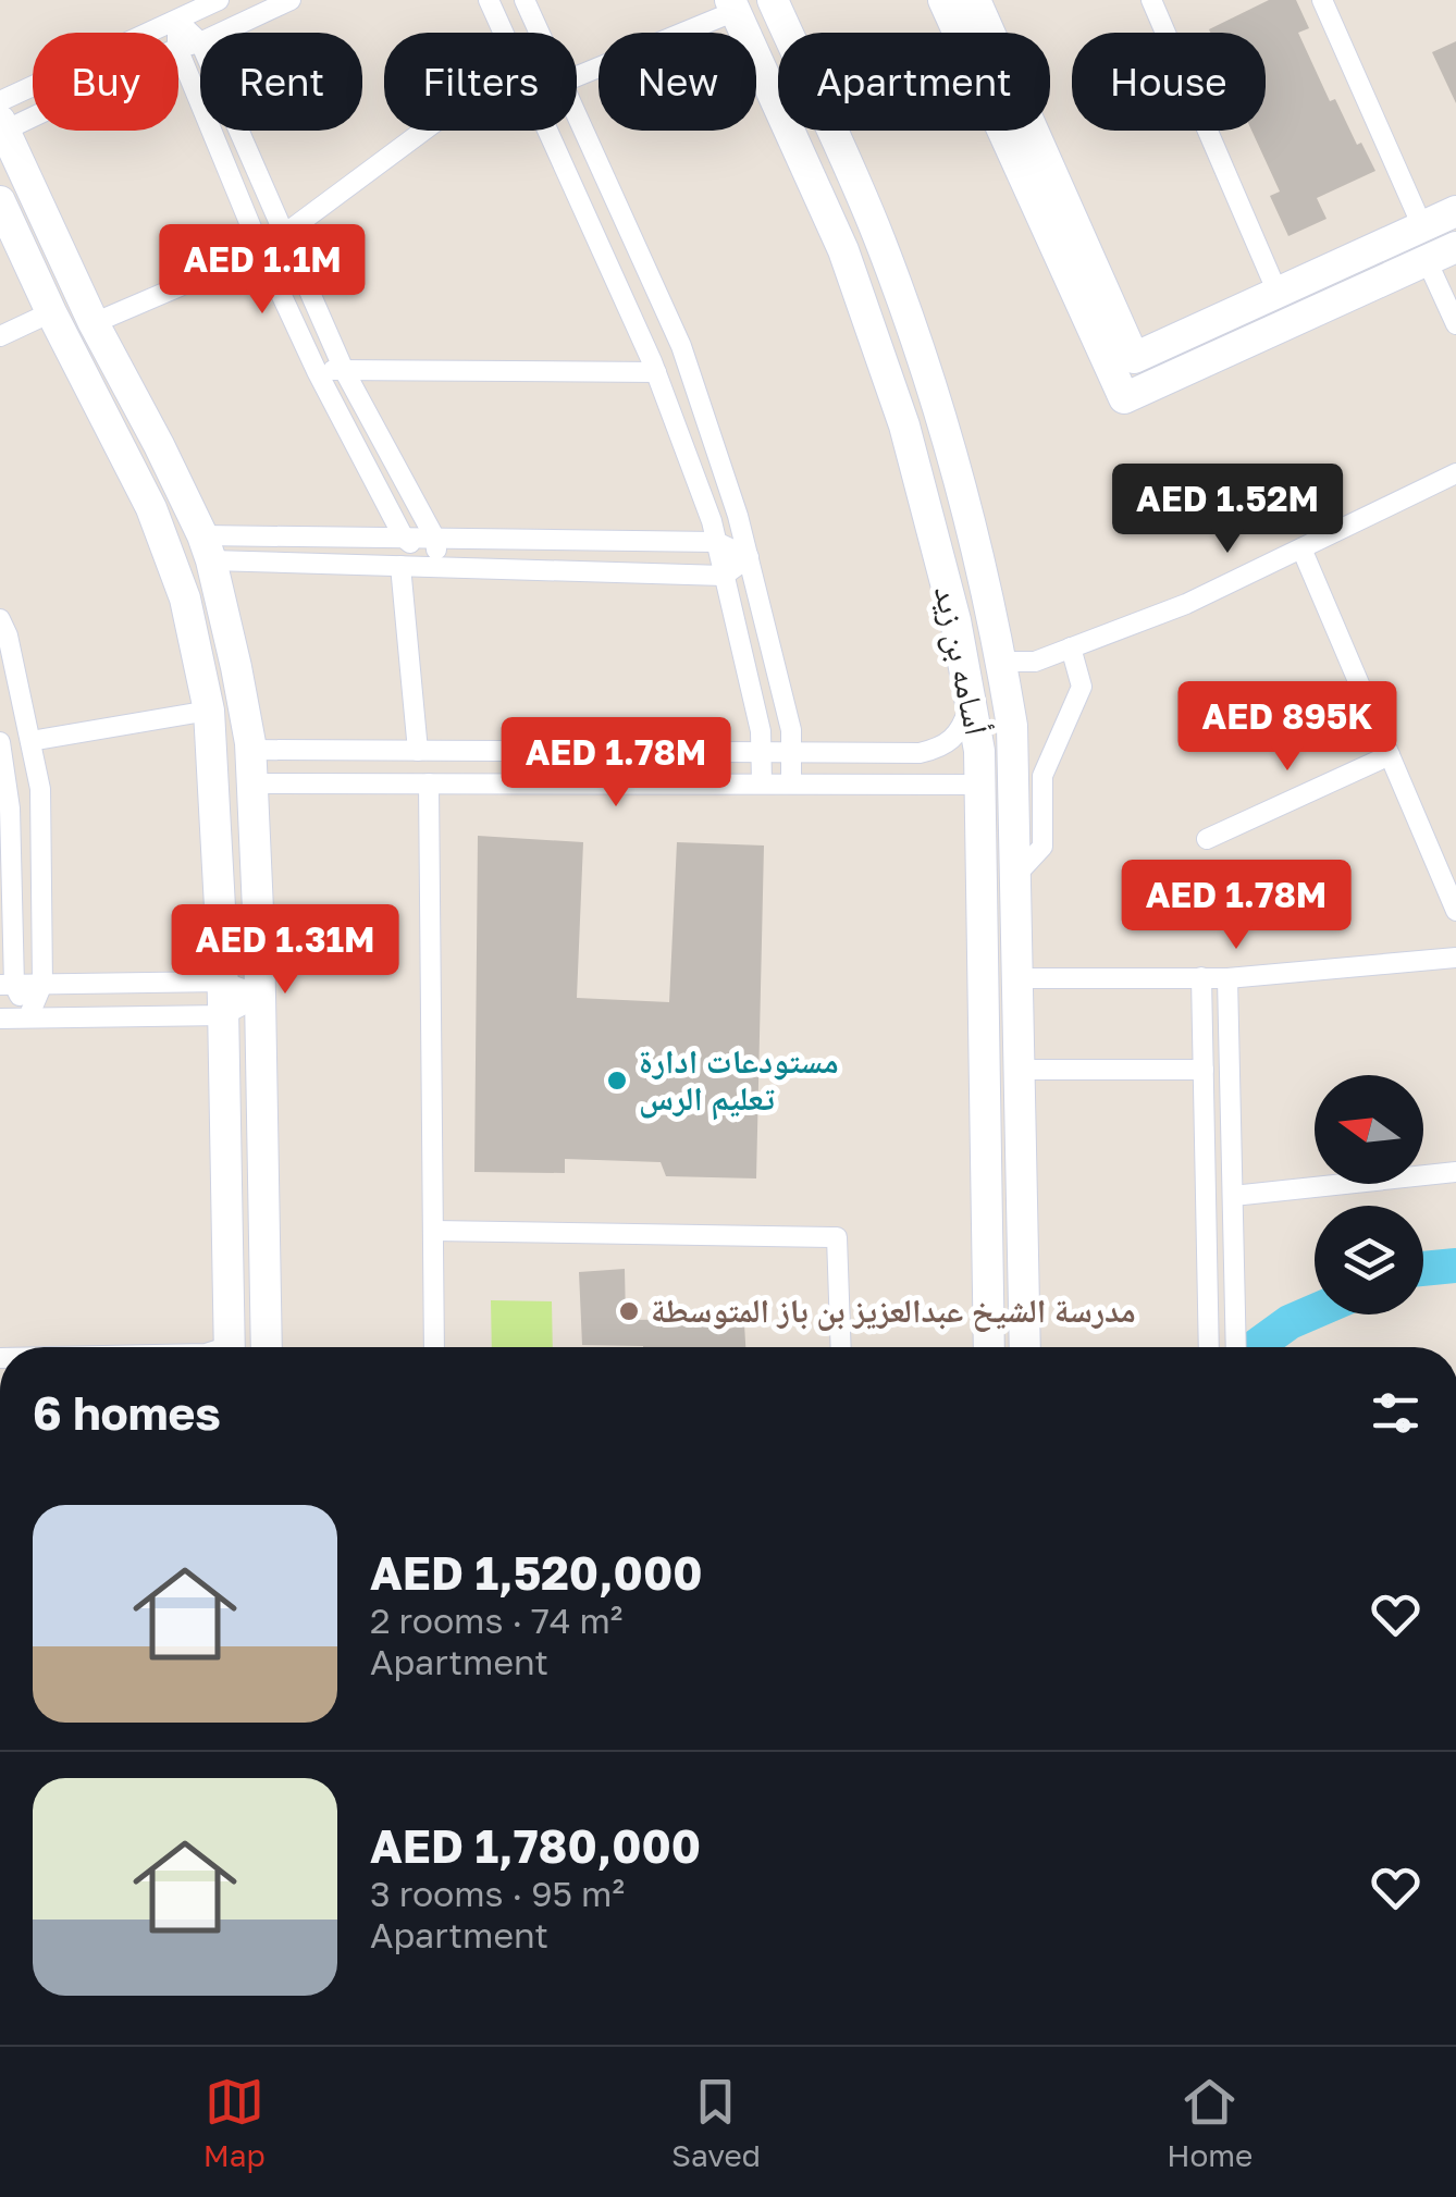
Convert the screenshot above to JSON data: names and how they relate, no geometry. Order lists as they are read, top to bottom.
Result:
{
  "streets": {
    "street": ["أسامه بن زيد"]
  },
  "places": ["مستودعات ادارة تعليم الرس", "مدرسة الشيخ عبدالعزيز بن باز المتوسطة"],
  "north": "left",
  "page": {
    "chip": [
      "Buy",
      "Rent",
      "Filters",
      "New",
      "Apartment",
      "House"
    ],
    "price": [
      "AED 1.1M",
      "AED 1.52M",
      "AED 895K",
      "AED 1.78M",
      "AED 1.78M",
      "AED 1.31M"
    ],
    "heading": "6 homes",
    "list": [
      {
        "name": "AED 1,520,000",
        "note": "2 rooms · 74 m² · Apartment"
      },
      {
        "name": "AED 1,780,000",
        "note": "3 rooms · 95 m² · Apartment"
      }
    ],
    "tabs": ["Map", "Saved", "Home"]
  }
}
